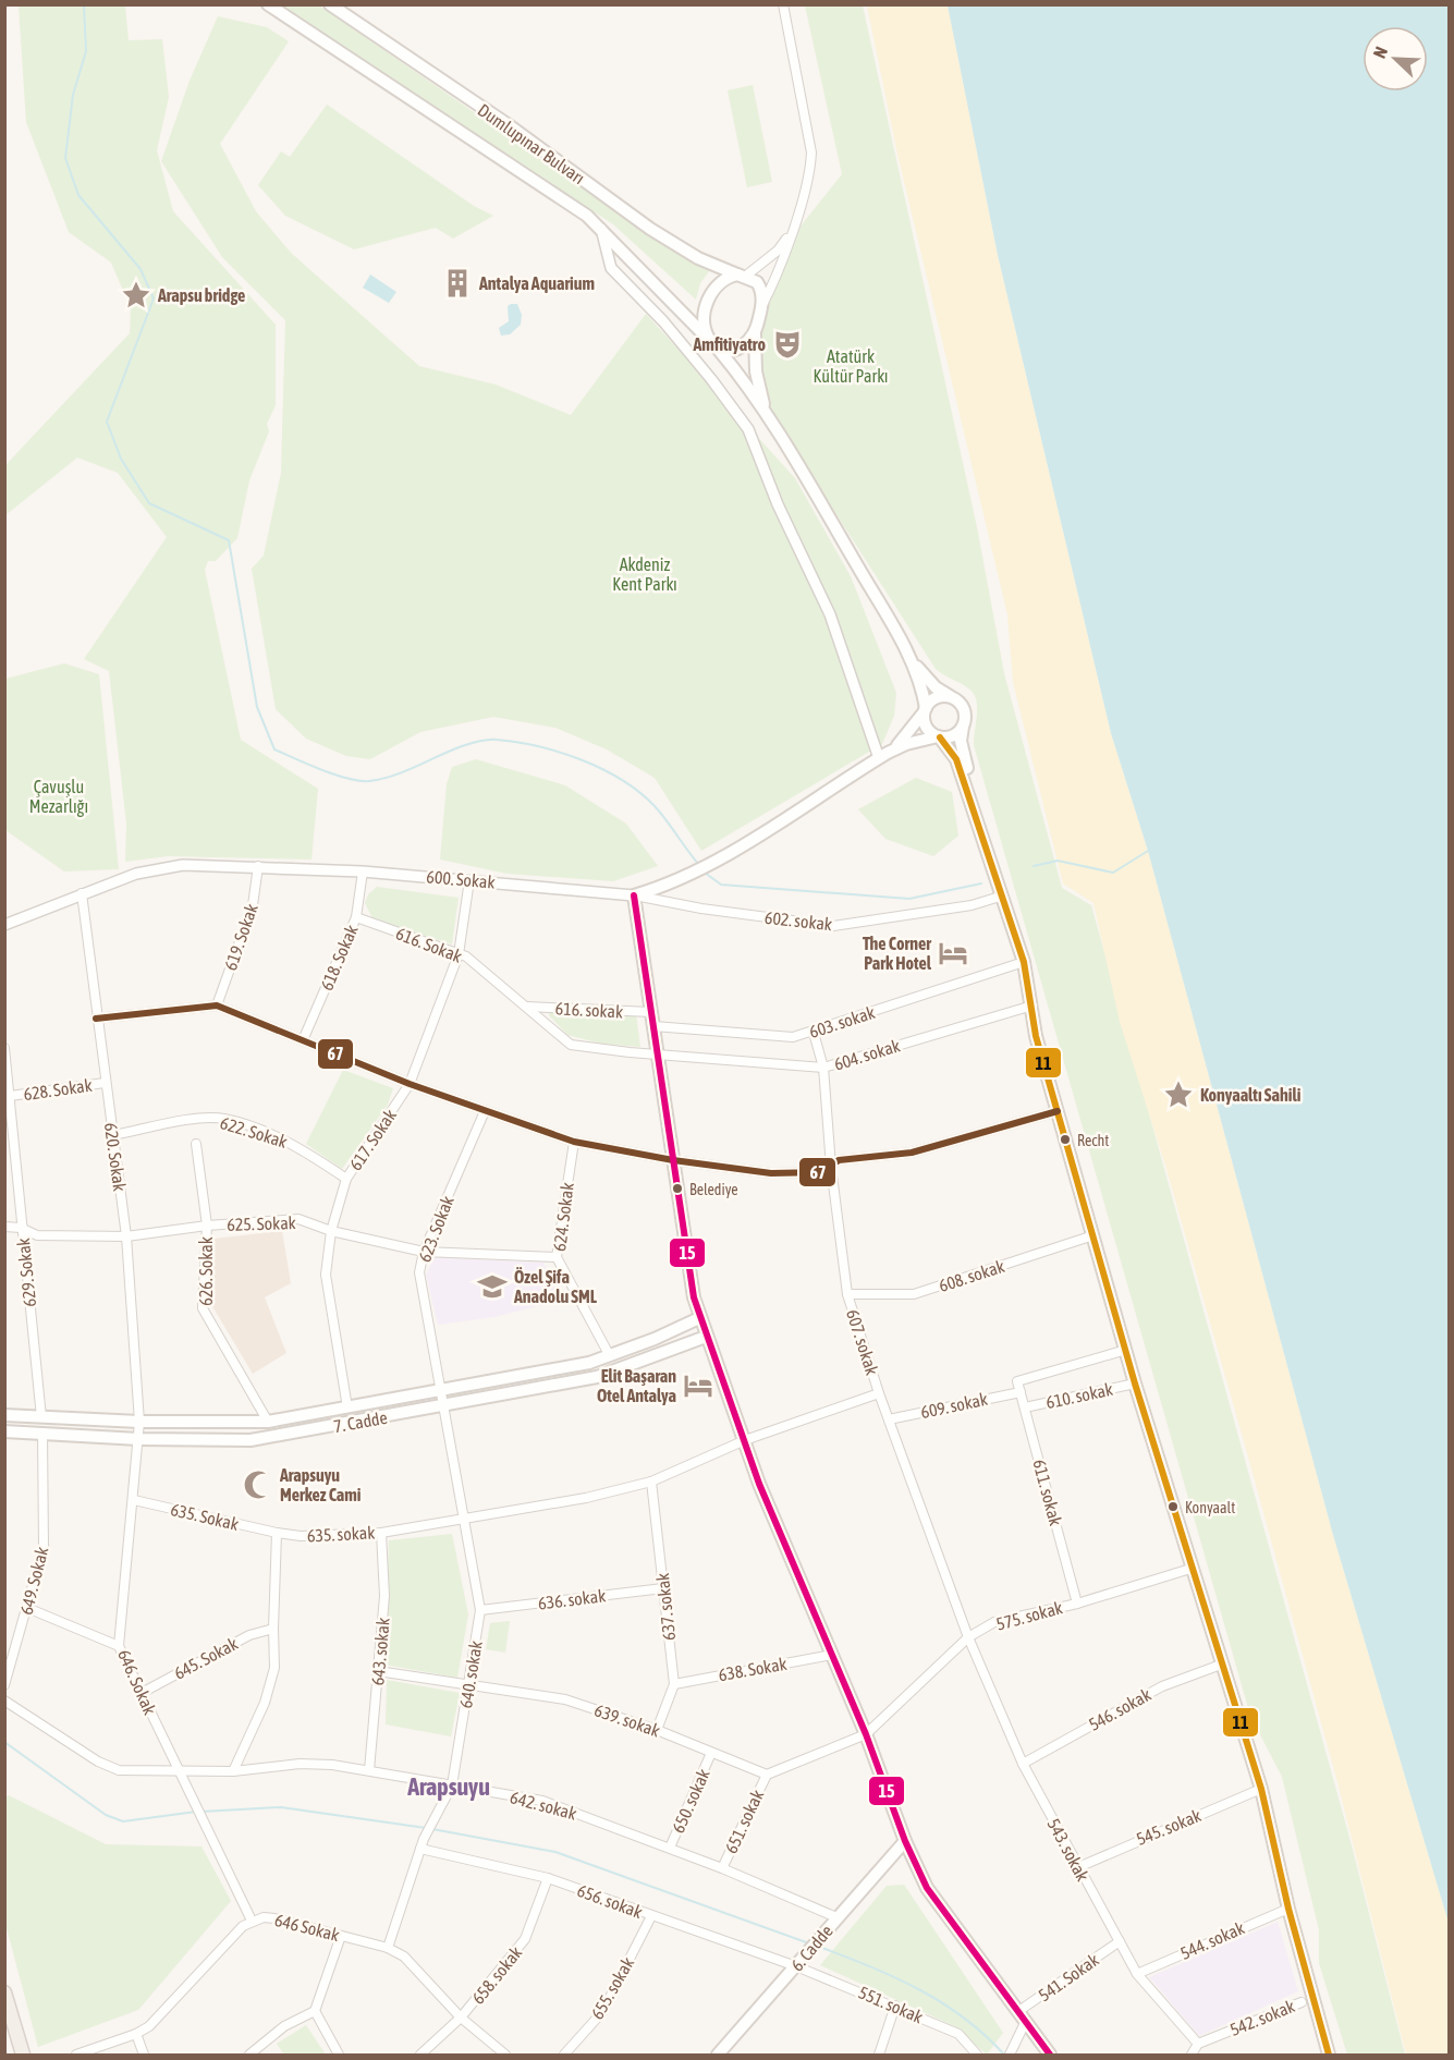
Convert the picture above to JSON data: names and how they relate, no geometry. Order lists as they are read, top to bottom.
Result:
{
  "streets": {
    "main road": [
      "Dumlupınar Bulvarı",
      "600. Sokak",
      "7. Cadde",
      "6. Cadde"
    ],
    "street": [
      "602. sokak",
      "619. Sokak",
      "616. Sokak",
      "618. Sokak",
      "616. sokak",
      "603. sokak",
      "604. sokak",
      "628. Sokak",
      "622. Sokak",
      "617. Sokak",
      "620. Sokak",
      "624. Sokak",
      "625. Sokak",
      "623. Sokak",
      "626. Sokak",
      "629. Sokak",
      "608. sokak",
      "607. sokak",
      "610. sokak",
      "609. sokak",
      "611. sokak",
      "635. Sokak",
      "635. sokak",
      "649. Sokak",
      "636. sokak",
      "637. sokak",
      "575. sokak",
      "643. sokak",
      "645. Sokak",
      "638. Sokak",
      "640. sokak",
      "646. Sokak",
      "546. sokak",
      "639. sokak",
      "650. sokak",
      "642. sokak",
      "651. sokak",
      "545. sokak",
      "543. sokak",
      "656. sokak",
      "646 Sokak",
      "544. sokak",
      "658. sokak",
      "541. Sokak",
      "655. sokak",
      "551. sokak",
      "542. sokak"
    ]
  },
  "crossings": [
    ["600. Sokak", "602. sokak"],
    ["600. Sokak", "619. Sokak"],
    ["600. Sokak", "618. Sokak"],
    ["600. Sokak", "617. Sokak"],
    ["600. Sokak", "620. Sokak"],
    ["616. Sokak", "618. Sokak"],
    ["616. Sokak", "616. sokak"],
    ["616. Sokak", "604. sokak"],
    ["616. Sokak", "617. Sokak"],
    ["603. sokak", "607. sokak"],
    ["604. sokak", "607. sokak"],
    ["628. Sokak", "620. Sokak"],
    ["628. Sokak", "629. Sokak"],
    ["622. Sokak", "617. Sokak"],
    ["622. Sokak", "620. Sokak"],
    ["617. Sokak", "625. Sokak"],
    ["617. Sokak", "7. Cadde"],
    ["620. Sokak", "625. Sokak"],
    ["620. Sokak", "7. Cadde"],
    ["620. Sokak", "646. Sokak"],
    ["624. Sokak", "625. Sokak"],
    ["624. Sokak", "7. Cadde"],
    ["625. Sokak", "623. Sokak"],
    ["625. Sokak", "626. Sokak"],
    ["625. Sokak", "629. Sokak"],
    ["623. Sokak", "7. Cadde"],
    ["623. Sokak", "640. sokak"],
    ["626. Sokak", "7. Cadde"],
    ["629. Sokak", "7. Cadde"],
    ["608. sokak", "607. sokak"],
    ["607. sokak", "609. sokak"],
    ["607. sokak", "635. sokak"],
    ["607. sokak", "575. sokak"],
    ["607. sokak", "543. sokak"],
    ["610. sokak", "611. sokak"],
    ["609. sokak", "611. sokak"],
    ["7. Cadde", "649. Sokak"],
    ["7. Cadde", "640. sokak"],
    ["7. Cadde", "646. Sokak"],
    ["611. sokak", "575. sokak"],
    ["635. Sokak", "635. sokak"],
    ["635. Sokak", "646. Sokak"],
    ["635. sokak", "637. sokak"],
    ["635. sokak", "643. sokak"],
    ["635. sokak", "640. sokak"],
    ["636. sokak", "637. sokak"],
    ["636. sokak", "640. sokak"],
    ["637. sokak", "638. Sokak"],
    ["637. sokak", "639. sokak"],
    ["575. sokak", "543. sokak"],
    ["643. sokak", "639. sokak"],
    ["643. sokak", "642. sokak"],
    ["645. Sokak", "646. Sokak"],
    ["640. sokak", "639. sokak"],
    ["640. sokak", "642. sokak"],
    ["640. sokak", "656. sokak"],
    ["640. sokak", "646 Sokak"],
    ["646. Sokak", "646 Sokak"],
    ["546. sokak", "543. sokak"],
    ["639. sokak", "650. sokak"],
    ["639. sokak", "651. sokak"],
    ["650. sokak", "642. sokak"],
    ["642. sokak", "651. sokak"],
    ["642. sokak", "6. Cadde"],
    ["545. sokak", "543. sokak"],
    ["543. sokak", "544. sokak"],
    ["543. sokak", "541. Sokak"],
    ["543. sokak", "542. sokak"],
    ["656. sokak", "6. Cadde"],
    ["656. sokak", "658. sokak"],
    ["656. sokak", "655. sokak"],
    ["656. sokak", "551. sokak"],
    ["646 Sokak", "658. sokak"],
    ["6. Cadde", "551. sokak"]
  ],
  "districts": ["Arapsuyu"],
  "parks": ["Atatürk Kültür Parkı", "Akdeniz Kent Parkı", "Çavuşlu Mezarlığı"],
  "places": {
    "building": ["Antalya Aquarium"],
    "place": ["Arapsu bridge", "Konyaaltı Sahili"],
    "theatre": ["Amfitiyatro"],
    "hotel": ["The Corner Park Hotel", "Elit Başaran Otel Antalya"],
    "other": ["Recht", "Belediye", "Konyaalt"],
    "school or university": ["Özel Şifa Anadolu SML"],
    "mosque": ["Arapsuyu Merkez Cami"]
  },
  "lines": ["transit line 11", "transit line 15", "transit line 67"],
  "north": "top left"
}
